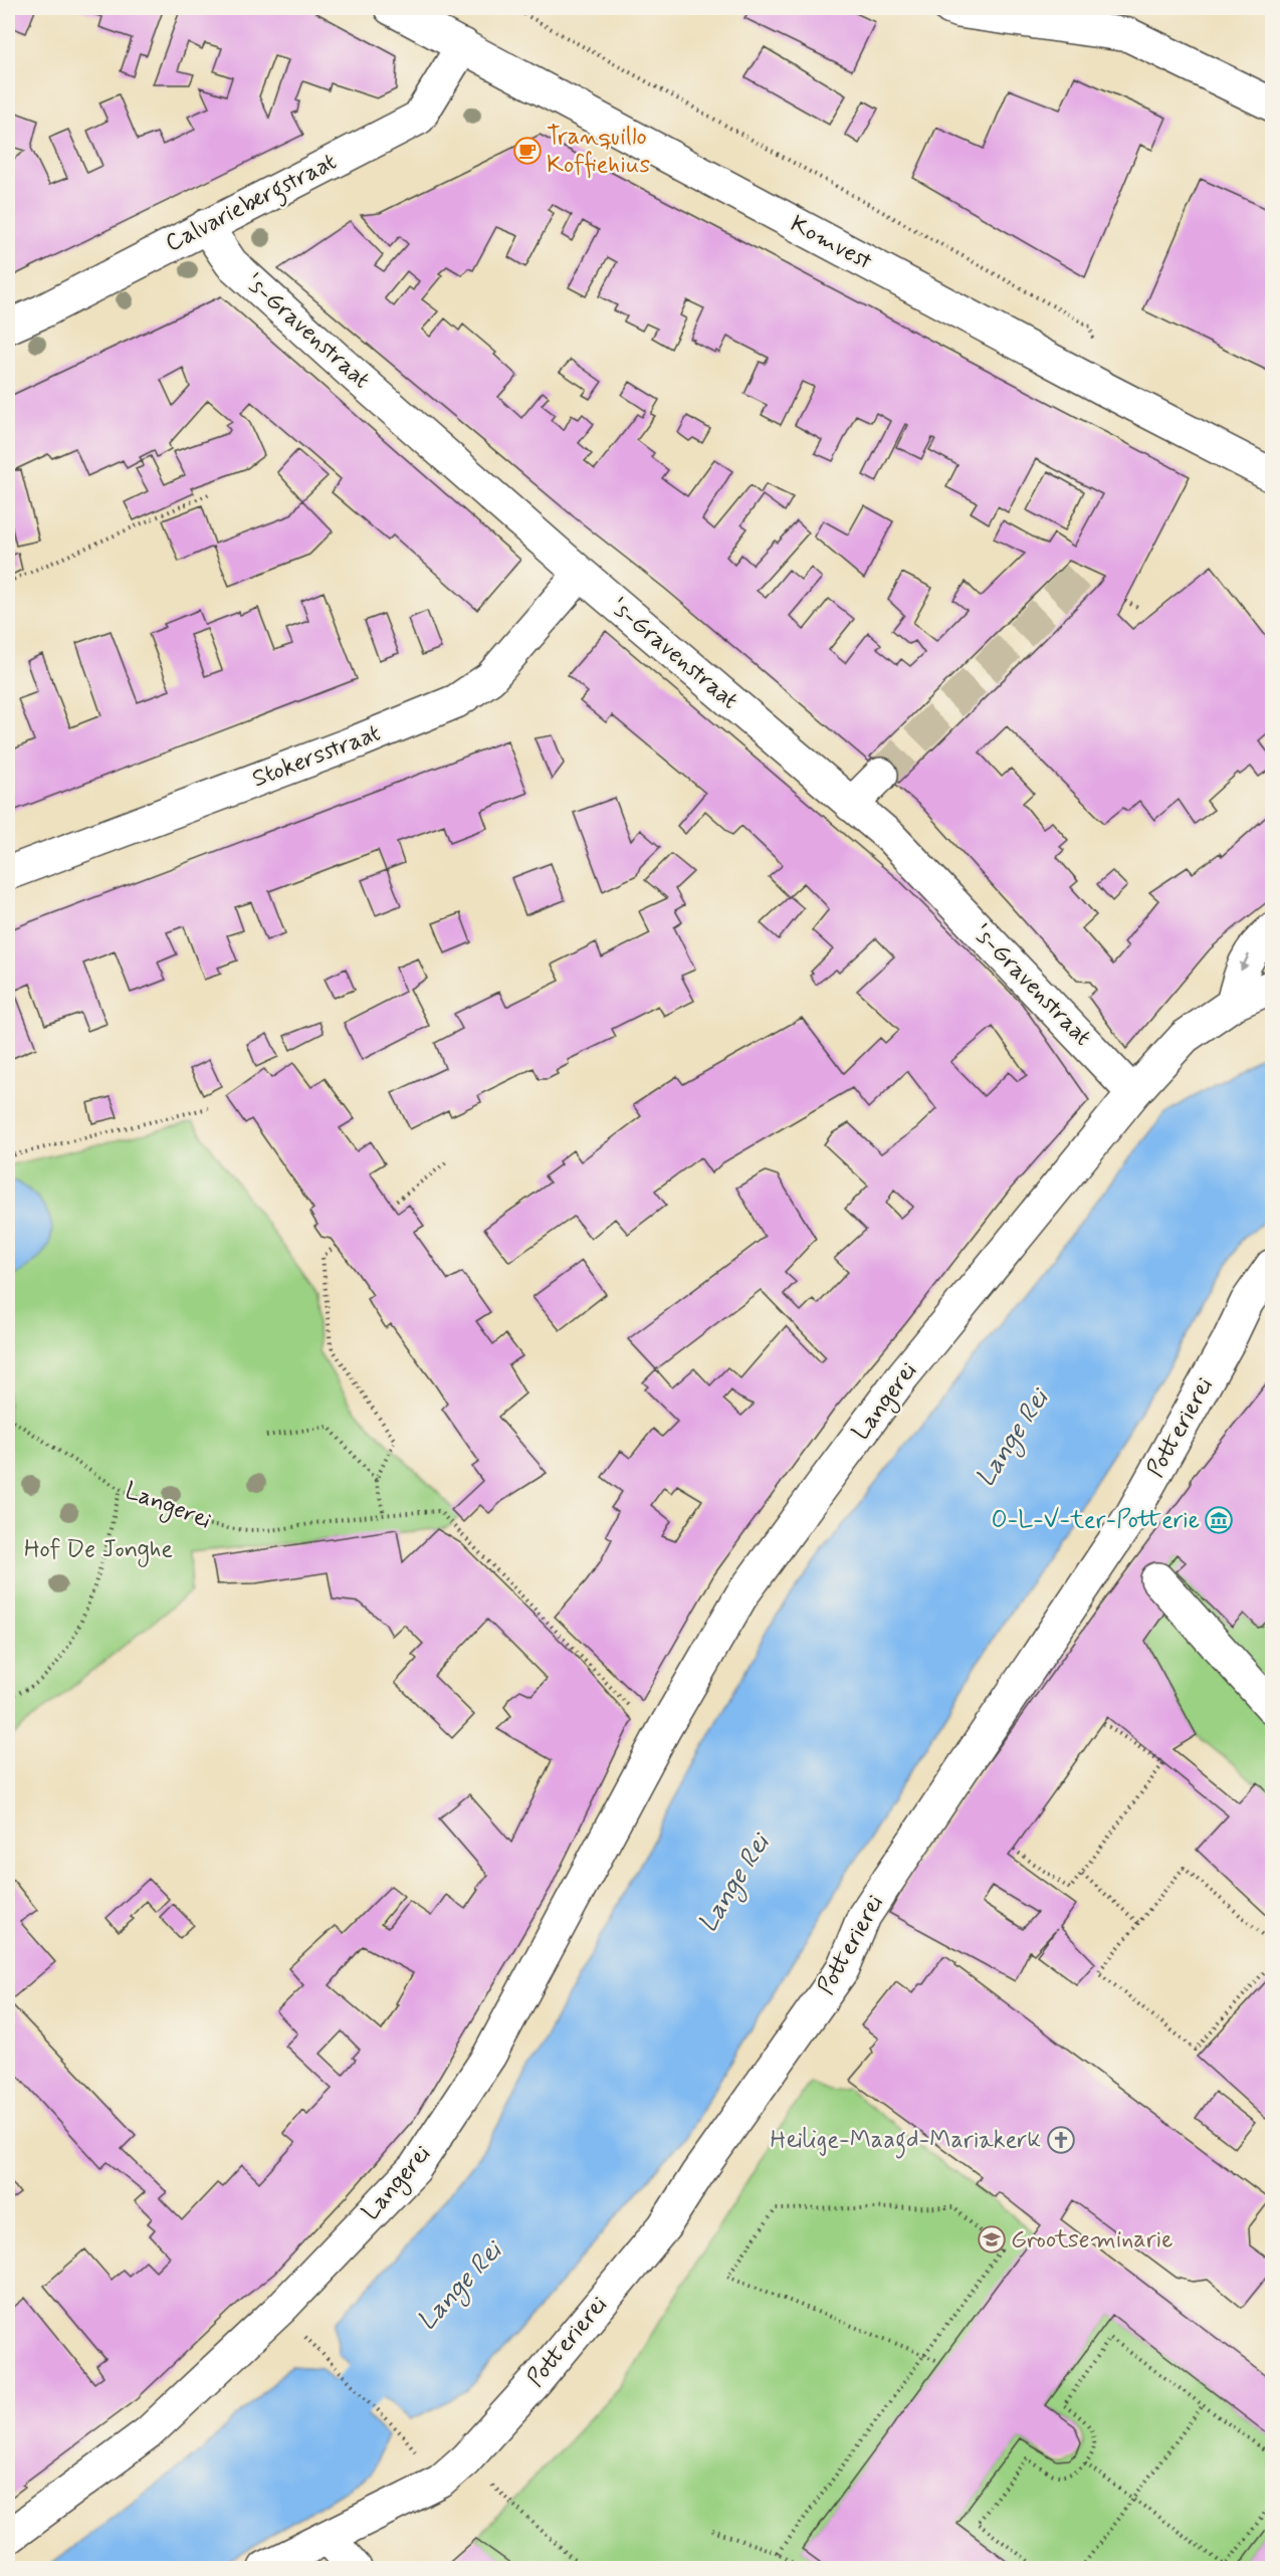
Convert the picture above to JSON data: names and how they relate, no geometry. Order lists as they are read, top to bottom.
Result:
{
  "streets": {
    "street": [
      "Calvariebergstraat",
      "Komvest",
      "'s-Gravenstraat",
      "Stokersstraat",
      "Langerei",
      "Potterierei"
    ]
  },
  "crossings": [
    ["Calvariebergstraat", "Komvest"],
    ["Calvariebergstraat", "'s-Gravenstraat"],
    ["'s-Gravenstraat", "Stokersstraat"],
    ["'s-Gravenstraat", "Langerei"]
  ],
  "water": ["Lange Rei"],
  "parks": ["Hof De Jonghe"],
  "places": {
    "cafe": ["Tranquillo Koffiehius"],
    "museum": ["O-L-V-ter-Potterie"],
    "church": ["Heilige-Maagd-Mariakerk"],
    "school or university": ["Grootseminarie"]
  }
}
